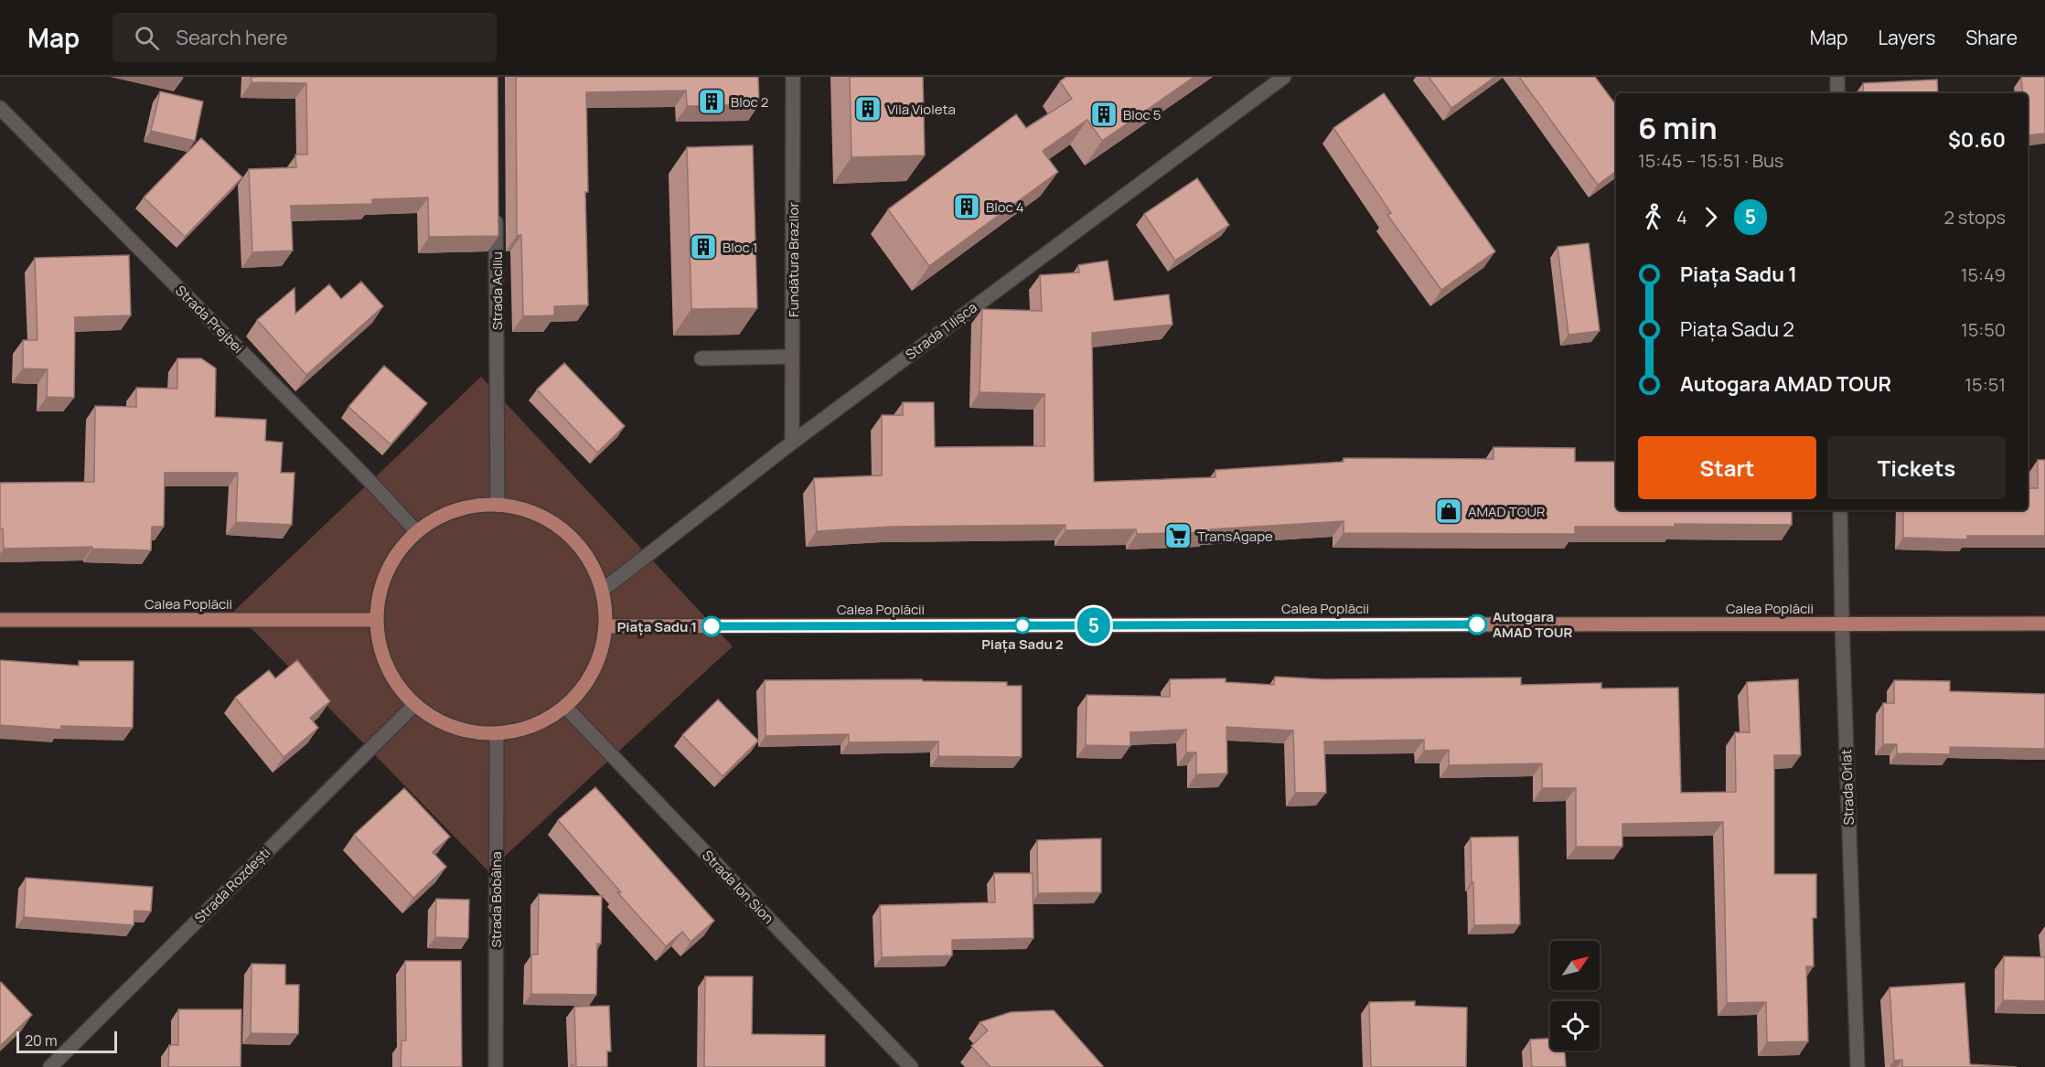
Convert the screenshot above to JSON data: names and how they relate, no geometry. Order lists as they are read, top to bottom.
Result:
{
  "streets": {
    "main road": ["Calea Poplăcii"],
    "street": [
      "Fundătura Brazilor",
      "Strada Aciliu",
      "Strada Prejbei",
      "Strada Tilișca",
      "Strada Orlat",
      "Strada Rozdești",
      "Strada Ion Sion",
      "Strada Bobâlna"
    ]
  },
  "crossings": [
    ["Fundătura Brazilor", "Strada Tilișca"],
    ["Calea Poplăcii", "Strada Orlat"]
  ],
  "places": {
    "building": [
      "Bloc 2",
      "Vila Violeta",
      "Bloc 5",
      "Bloc 4",
      "Bloc 1"
    ],
    "shop": ["AMAD TOUR"],
    "supermarket": ["TransAgape"],
    "other": ["Autogara AMAD TOUR", "Piața Sadu 2", "Piața Sadu 1"]
  },
  "lines": ["bus line 5"],
  "scale_bar": "20 m",
  "north": "top right",
  "page": {
    "header": "Map",
    "search": "Search here",
    "nav": ["Map", "Layers", "Share"],
    "on_map": "5",
    "heading": ["6 min", "15:45 – 15:51 · Bus", "$0.60"],
    "legs": ["4", "5", "2 stops"],
    "list": [
      {
        "name": "Piața Sadu 1",
        "value": "15:49"
      },
      {
        "name": "Piața Sadu 2",
        "value": "15:50"
      },
      {
        "name": "Autogara AMAD TOUR",
        "value": "15:51"
      }
    ],
    "buttons": ["Start", "Tickets"],
    "scale": "20 m"
  }
}
